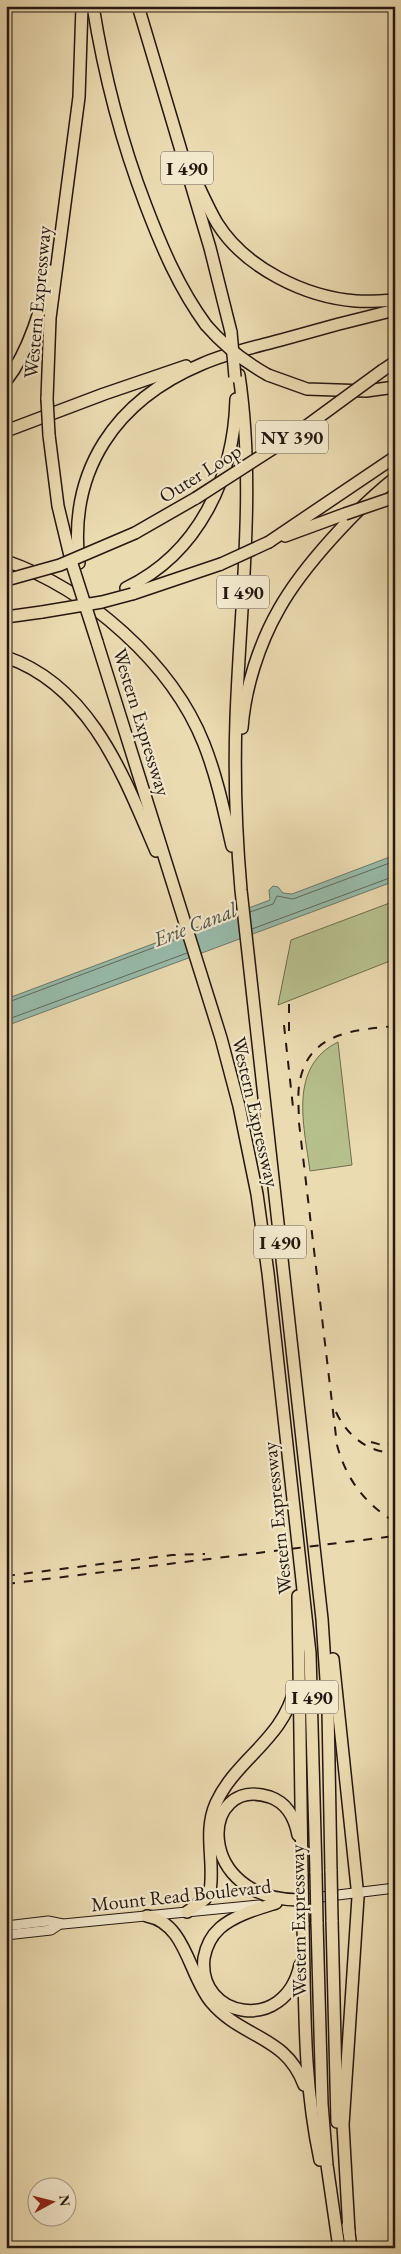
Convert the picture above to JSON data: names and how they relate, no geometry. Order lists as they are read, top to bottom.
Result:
{
  "streets": {
    "highway": [
      "I 490",
      "Western Expressway",
      "NY 390",
      "Outer Loop"
    ],
    "main road": ["Mount Read Boulevard"]
  },
  "water": ["Erie Canal"],
  "north": "right"
}
